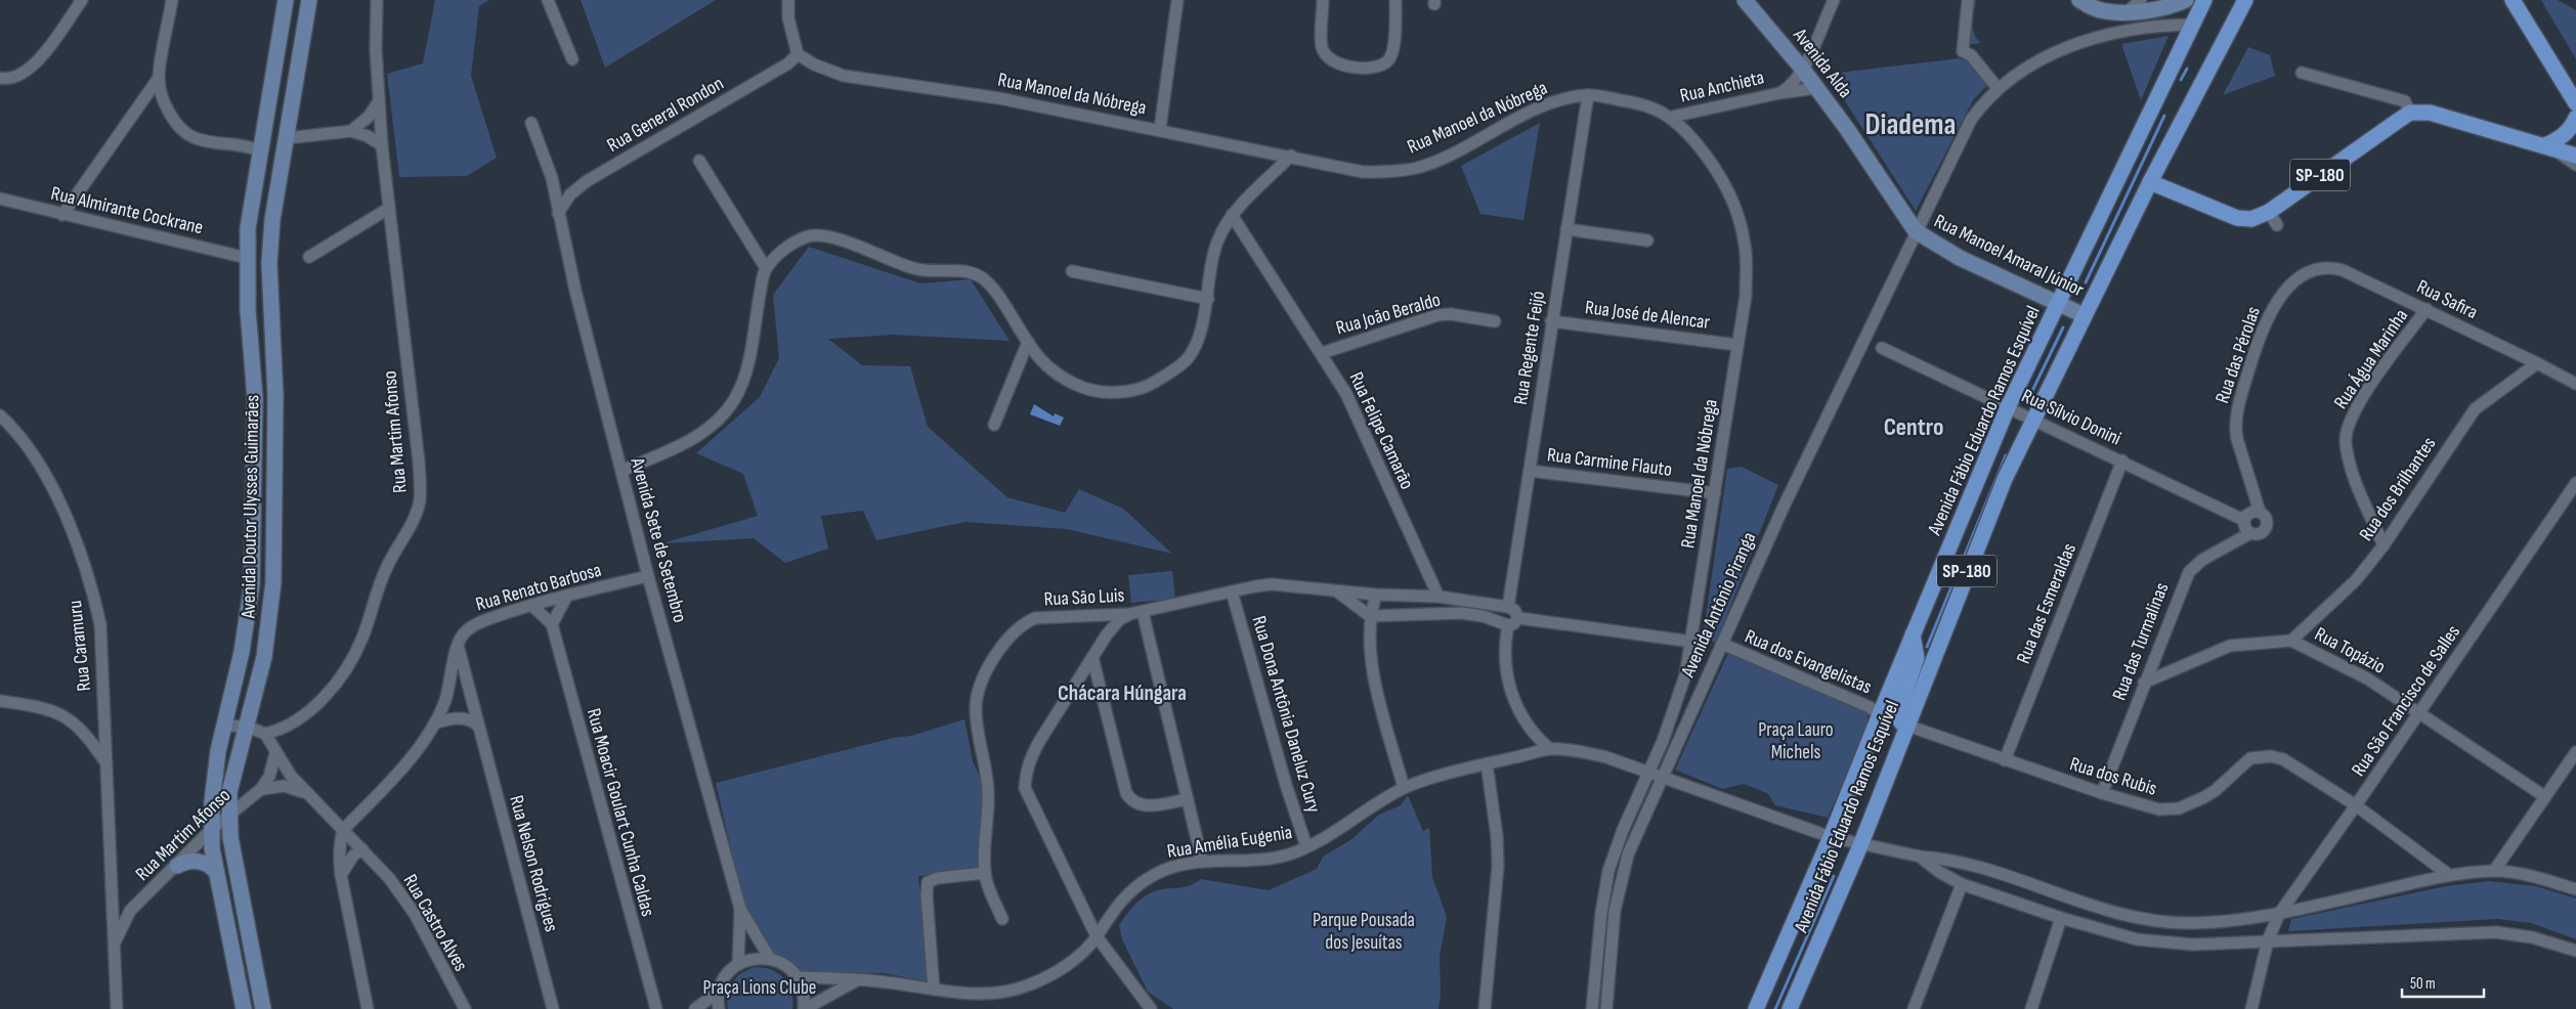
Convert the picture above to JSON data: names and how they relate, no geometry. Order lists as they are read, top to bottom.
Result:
{
  "streets": {
    "main road": [
      "Avenida Alda",
      "SP-180",
      "Rua Manoel Amaral Júnior",
      "Avenida Fábio Eduardo Ramos Esquível",
      "Avenida Doutor Ulysses Guimarães"
    ],
    "street": [
      "Rua Anchieta",
      "Rua Manoel da Nóbrega",
      "Rua General Rondon",
      "Rua Almirante Cockrane",
      "Rua Safira",
      "Rua João Beraldo",
      "Rua José de Alencar",
      "Rua Regente Feijó",
      "Rua das Pérolas",
      "Rua Água Marinha",
      "Rua Sílvio Donini",
      "Rua Felipe Camarão",
      "Rua Martim Afonso",
      "Rua Carmine Flauto",
      "Rua dos Brilhantes",
      "Avenida Sete de Setembro",
      "Rua Renato Barbosa",
      "Rua São Luis",
      "Rua das Esmeraldas",
      "Avenida Antônio Piranga",
      "Rua das Turmalinas",
      "Rua Caramuru",
      "Rua Topázio",
      "Rua dos Evangelistas",
      "Rua São Francisco de Salles",
      "Rua Dona Antônia Daneluz Cury",
      "Rua dos Rubis",
      "Rua Moacir Goulart Cunha Caldas",
      "Rua Amélia Eugenia",
      "Rua Nelson Rodrigues",
      "Rua Castro Alves"
    ]
  },
  "crossings": [
    ["Avenida Alda", "Rua Anchieta"],
    ["Avenida Alda", "Rua Manoel Amaral Júnior"],
    ["Avenida Alda", "Avenida Antônio Piranga"],
    ["Rua Anchieta", "Rua Manoel da Nóbrega"],
    ["Rua Manoel da Nóbrega", "Rua General Rondon"],
    ["Rua Manoel da Nóbrega", "Rua José de Alencar"],
    ["Rua Manoel da Nóbrega", "Rua Regente Feijó"],
    ["Rua Manoel da Nóbrega", "Rua Carmine Flauto"],
    ["Rua Manoel da Nóbrega", "Avenida Antônio Piranga"],
    ["Rua Manoel da Nóbrega", "Rua Amélia Eugenia"],
    ["Rua General Rondon", "Avenida Sete de Setembro"],
    ["SP-180", "Avenida Fábio Eduardo Ramos Esquível"],
    ["SP-180", "Avenida Antônio Piranga"],
    ["Rua Almirante Cockrane", "Avenida Doutor Ulysses Guimarães"],
    ["Rua Manoel Amaral Júnior", "Avenida Fábio Eduardo Ramos Esquível"],
    ["Rua Manoel Amaral Júnior", "Avenida Antônio Piranga"],
    ["Rua Safira", "Rua das Pérolas"],
    ["Rua Safira", "Rua Água Marinha"],
    ["Rua Safira", "Rua dos Brilhantes"],
    ["Rua João Beraldo", "Rua Felipe Camarão"],
    ["Rua José de Alencar", "Rua Regente Feijó"],
    ["Rua Regente Feijó", "Rua Carmine Flauto"],
    ["Rua das Pérolas", "Rua Sílvio Donini"],
    ["Rua das Pérolas", "Rua das Turmalinas"],
    ["Rua Água Marinha", "Rua dos Brilhantes"],
    ["Rua Sílvio Donini", "Avenida Fábio Eduardo Ramos Esquível"],
    ["Rua Sílvio Donini", "Rua das Esmeraldas"],
    ["Rua Sílvio Donini", "Rua das Turmalinas"],
    ["Avenida Fábio Eduardo Ramos Esquível", "Avenida Antônio Piranga"],
    ["Avenida Fábio Eduardo Ramos Esquível", "Rua dos Evangelistas"],
    ["Avenida Fábio Eduardo Ramos Esquível", "Rua dos Rubis"],
    ["Avenida Fábio Eduardo Ramos Esquível", "Rua Amélia Eugenia"],
    ["Rua Felipe Camarão", "Rua São Luis"],
    ["Rua Martim Afonso", "Avenida Doutor Ulysses Guimarães"],
    ["Rua Martim Afonso", "Rua Caramuru"],
    ["Rua Martim Afonso", "Rua Castro Alves"],
    ["Rua dos Brilhantes", "Rua Topázio"],
    ["Avenida Sete de Setembro", "Rua Renato Barbosa"],
    ["Rua Renato Barbosa", "Rua Nelson Rodrigues"],
    ["Rua São Luis", "Rua Dona Antônia Daneluz Cury"],
    ["Rua das Esmeraldas", "Rua dos Rubis"],
    ["Avenida Antônio Piranga", "Rua dos Evangelistas"],
    ["Avenida Antônio Piranga", "Rua Amélia Eugenia"],
    ["Rua das Turmalinas", "Rua Topázio"],
    ["Rua das Turmalinas", "Rua dos Rubis"],
    ["Rua Topázio", "Rua São Francisco de Salles"],
    ["Rua São Francisco de Salles", "Rua dos Rubis"],
    ["Rua São Francisco de Salles", "Rua Amélia Eugenia"],
    ["Rua Dona Antônia Daneluz Cury", "Rua Amélia Eugenia"],
    ["Rua dos Rubis", "Rua Amélia Eugenia"]
  ],
  "districts": ["Diadema", "Centro", "Chácara Húngara"],
  "parks": ["Praça Lauro Michels", "Parque Pousada dos Jesuítas", "Praça Lions Clube"],
  "scale_bar": "50 m"
}
